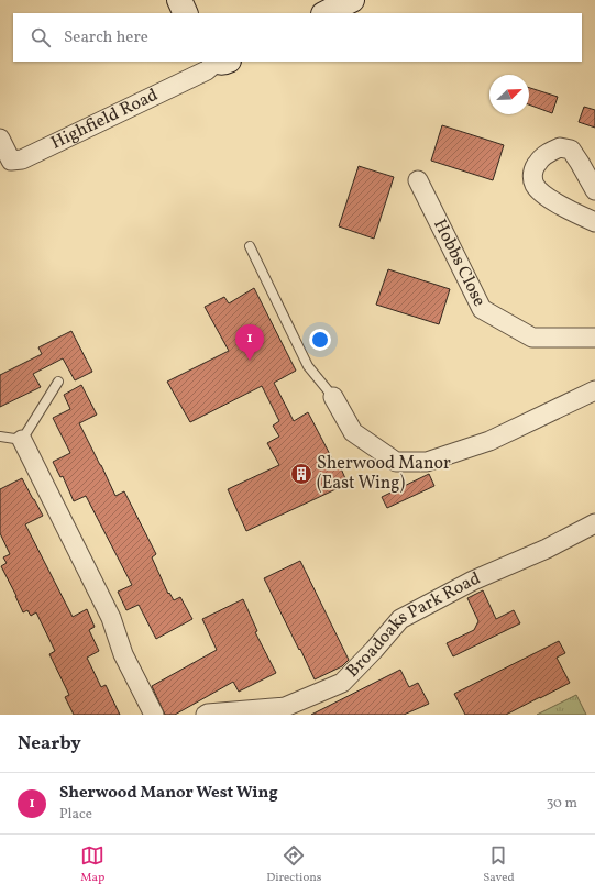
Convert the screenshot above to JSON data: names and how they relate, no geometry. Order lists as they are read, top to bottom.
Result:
{
  "streets": {
    "street": ["Highfield Road", "Hobbs Close", "Broadoaks Park Road"]
  },
  "places": {
    "building": ["Sherwood Manor (East Wing)"]
  },
  "north": "top right",
  "page": {
    "search": "Search here",
    "pins": "1",
    "heading": "Nearby",
    "list": [
      {
        "mark": "1",
        "name": "Sherwood Manor West Wing",
        "note": "Place",
        "value": "30 m"
      }
    ],
    "nav": ["Map", "Directions", "Saved"]
  }
}
